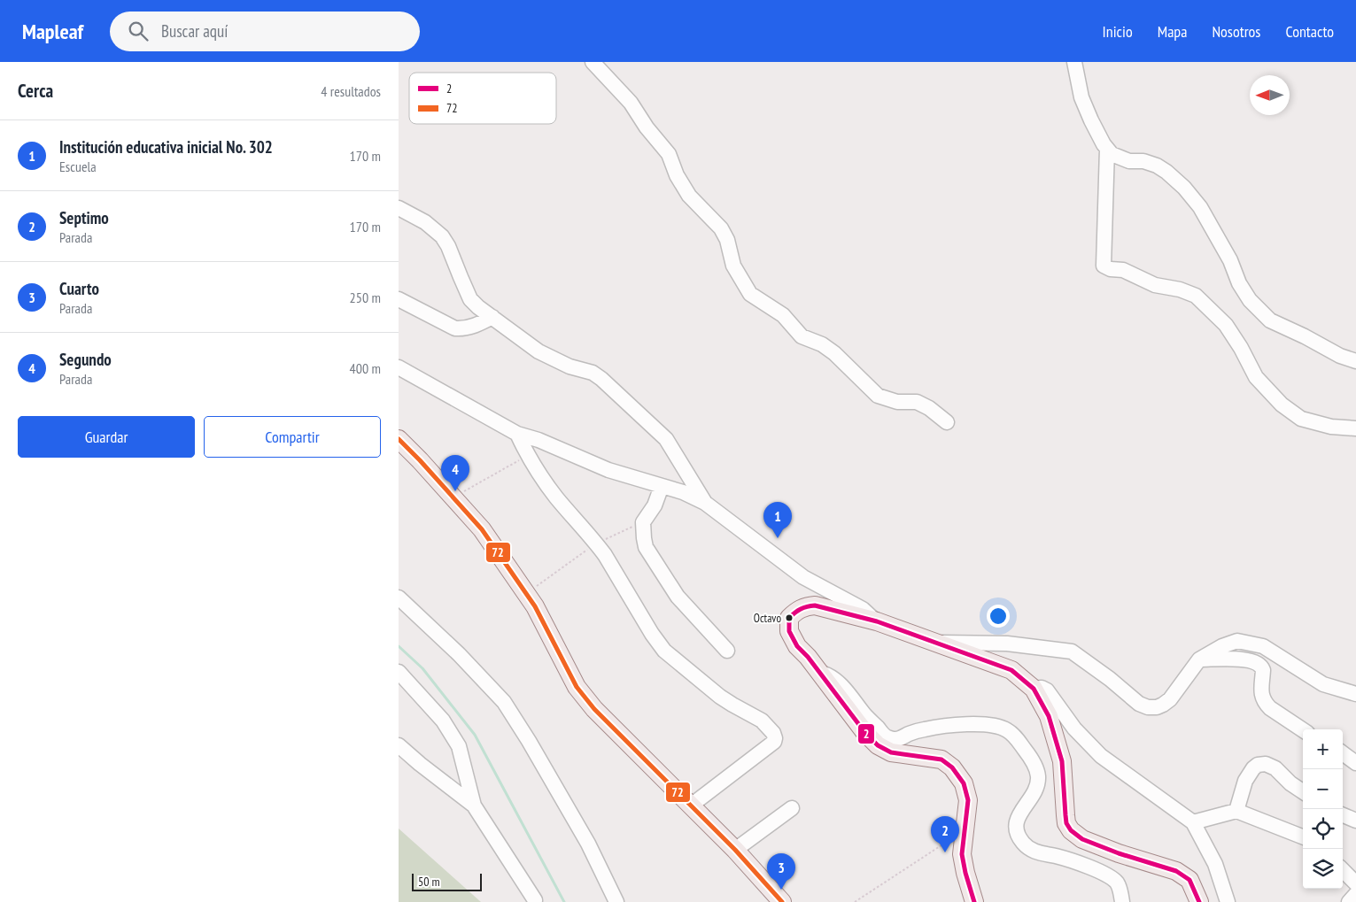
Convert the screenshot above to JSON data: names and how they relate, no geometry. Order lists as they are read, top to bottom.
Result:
{
  "places": ["Octavo"],
  "lines": ["transit line 72", "transit line 2"],
  "legend": ["2", "72"],
  "scale_bar": "50 m",
  "north": "left",
  "page": {
    "header": "Mapleaf",
    "search": "Buscar aquí",
    "nav": [
      "Inicio",
      "Mapa",
      "Nosotros",
      "Contacto"
    ],
    "heading": ["Cerca", "4 resultados"],
    "list": [
      {
        "mark": "1",
        "name": "Institución educativa inicial No. 302",
        "note": "Escuela",
        "value": "170 m"
      },
      {
        "mark": "2",
        "name": "Septimo",
        "note": "Parada",
        "value": "170 m"
      },
      {
        "mark": "3",
        "name": "Cuarto",
        "note": "Parada",
        "value": "250 m"
      },
      {
        "mark": "4",
        "name": "Segundo",
        "note": "Parada",
        "value": "400 m"
      }
    ],
    "buttons": ["Guardar", "Compartir"],
    "pins": [
      "4",
      "1",
      "2",
      "3"
    ],
    "map_buttons": ["+", "−"],
    "scale": "50 m"
  }
}
